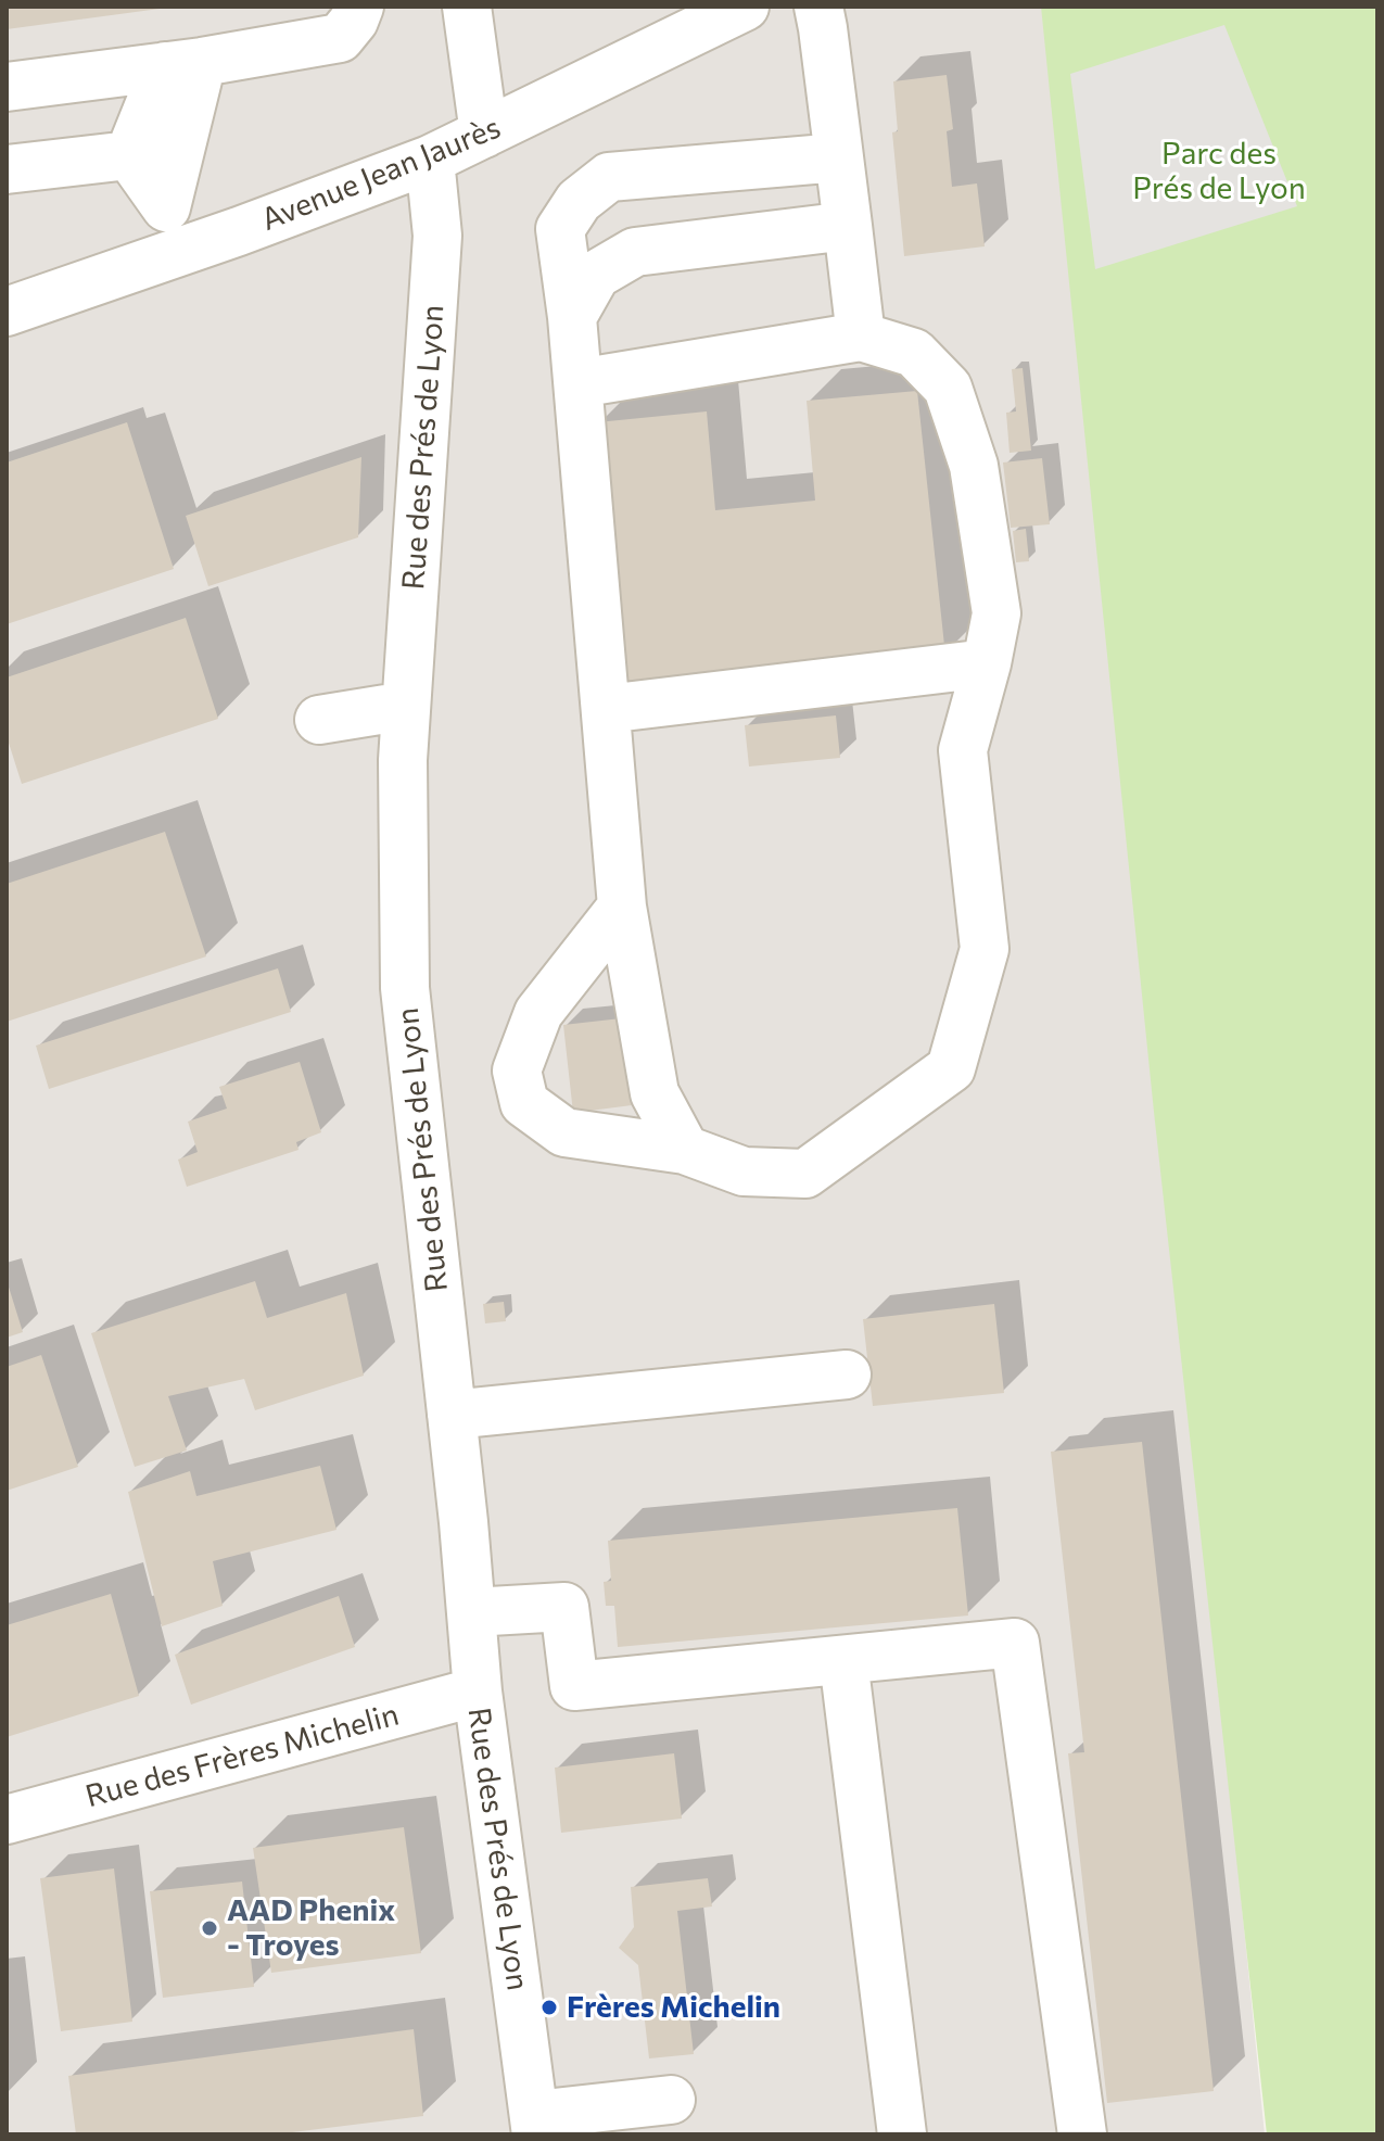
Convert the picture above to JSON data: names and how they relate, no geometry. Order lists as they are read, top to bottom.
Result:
{
  "streets": {
    "street": ["Avenue Jean Jaurès", "Rue des Prés de Lyon", "Rue des Frères Michelin"]
  },
  "crossings": [
    ["Avenue Jean Jaurès", "Rue des Prés de Lyon"],
    ["Rue des Prés de Lyon", "Rue des Frères Michelin"]
  ],
  "parks": ["Parc des Prés de Lyon"],
  "places": ["AAD Phenix - Troyes", "Frères Michelin"]
}
